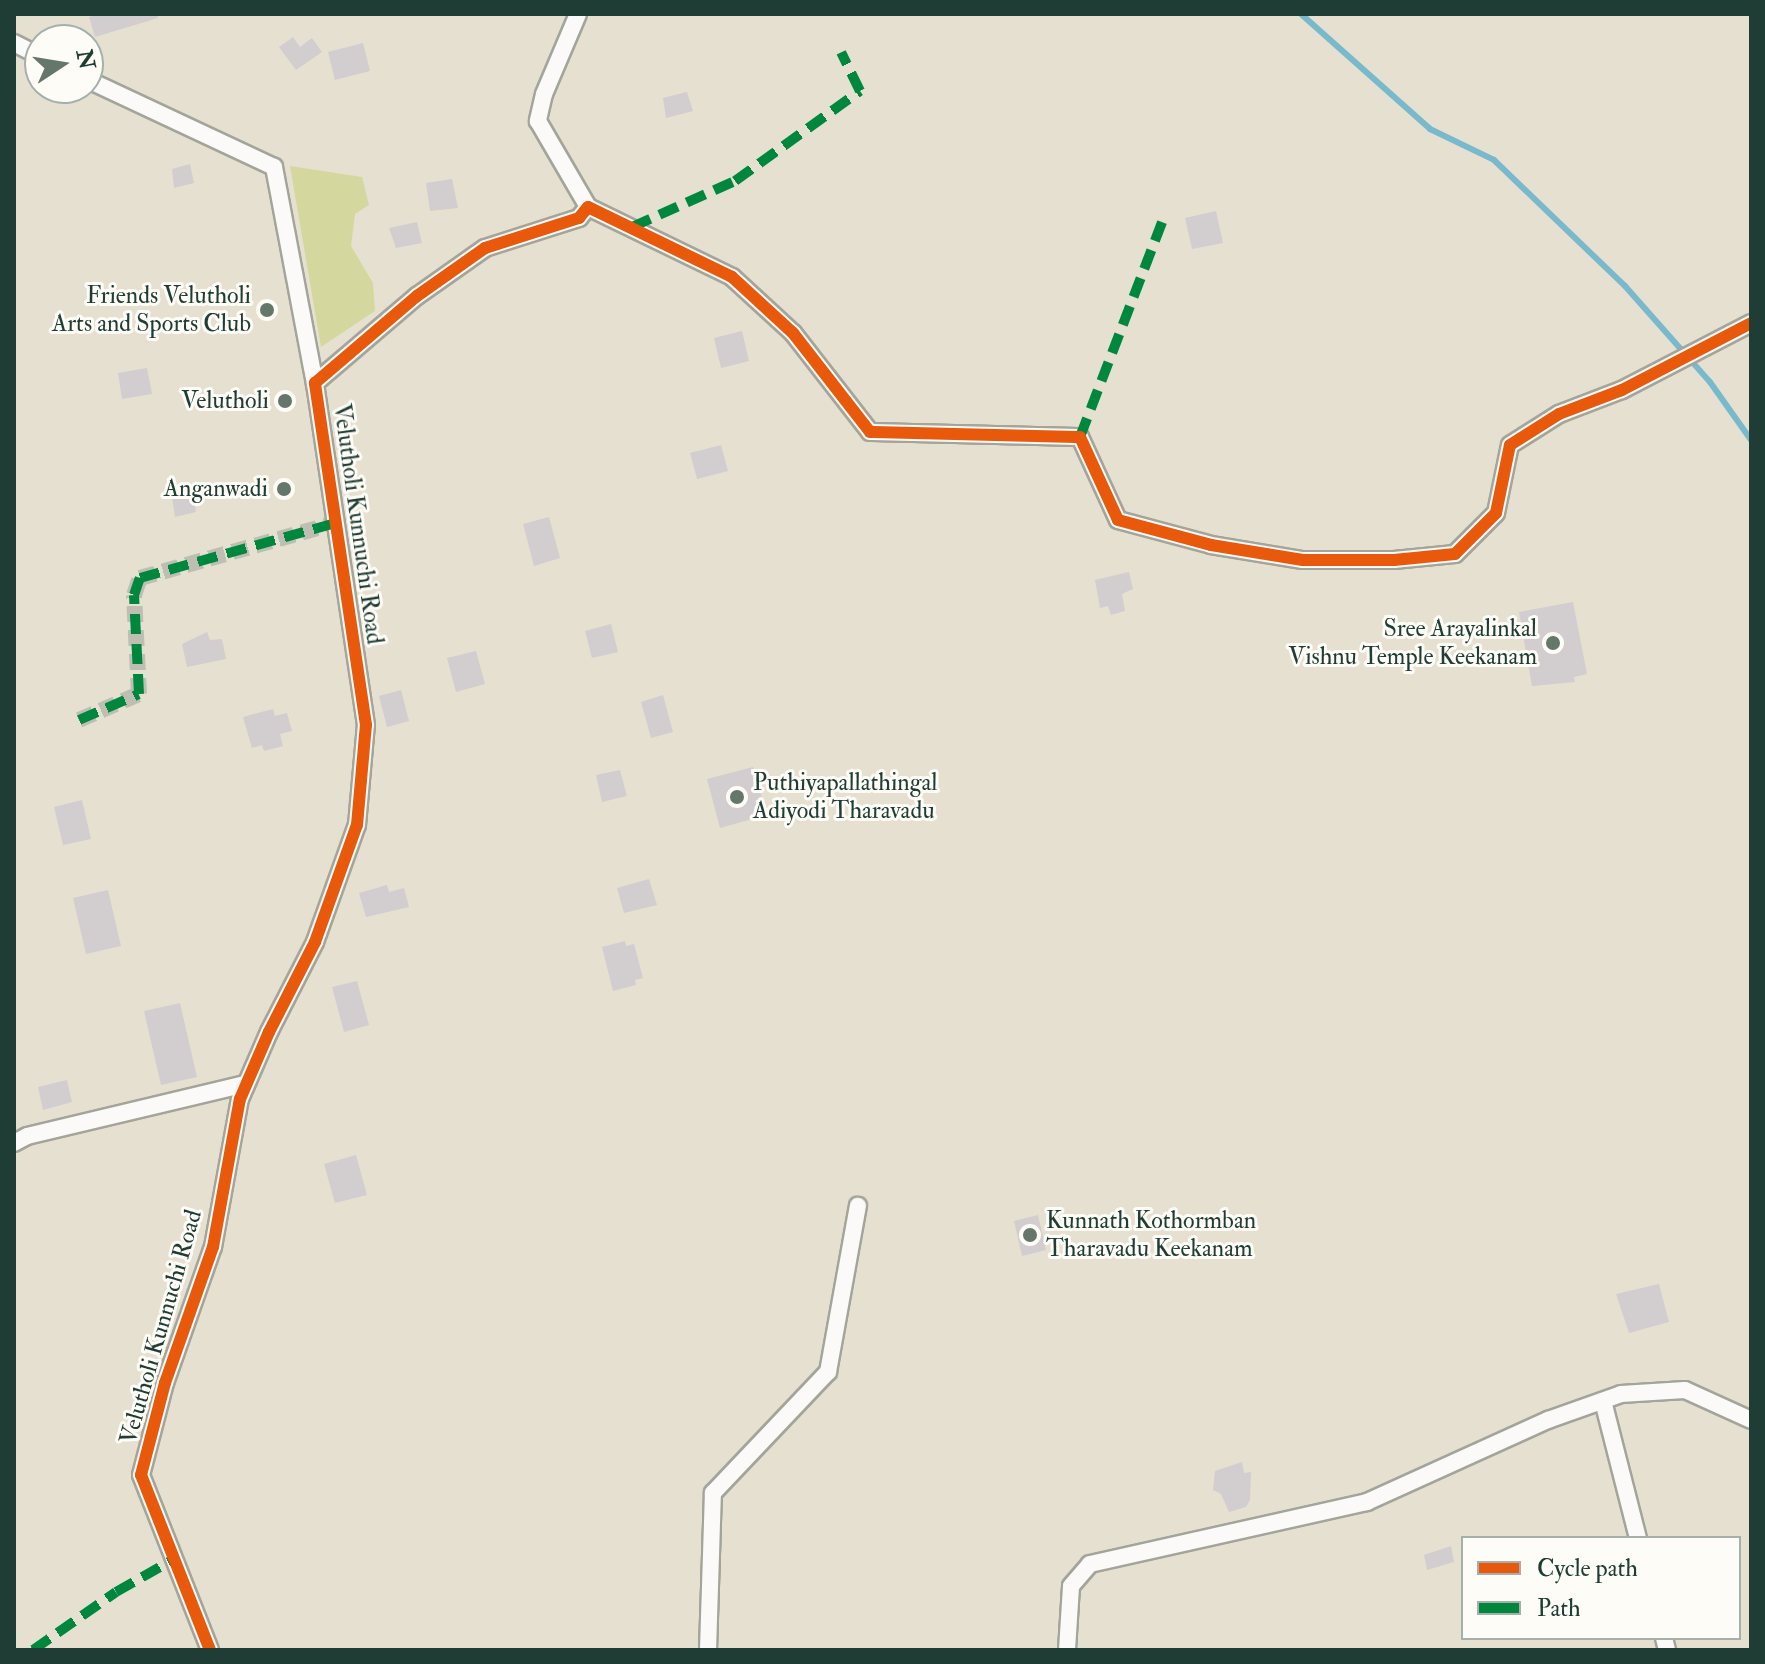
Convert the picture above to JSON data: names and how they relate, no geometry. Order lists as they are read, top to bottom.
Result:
{
  "streets": {
    "street": ["Velutholi Kunnuchi Road"]
  },
  "places": [
    "Friends Velutholi Arts and Sports Club",
    "Velutholi",
    "Anganwadi",
    "Sree Arayalinkal Vishnu Temple Keekanam",
    "Puthiyapallathingal Adiyodi Tharavadu",
    "Kunnath Kothormban Tharavadu Keekanam"
  ],
  "legend": ["Cycle path", "Path"],
  "north": "right"
}
